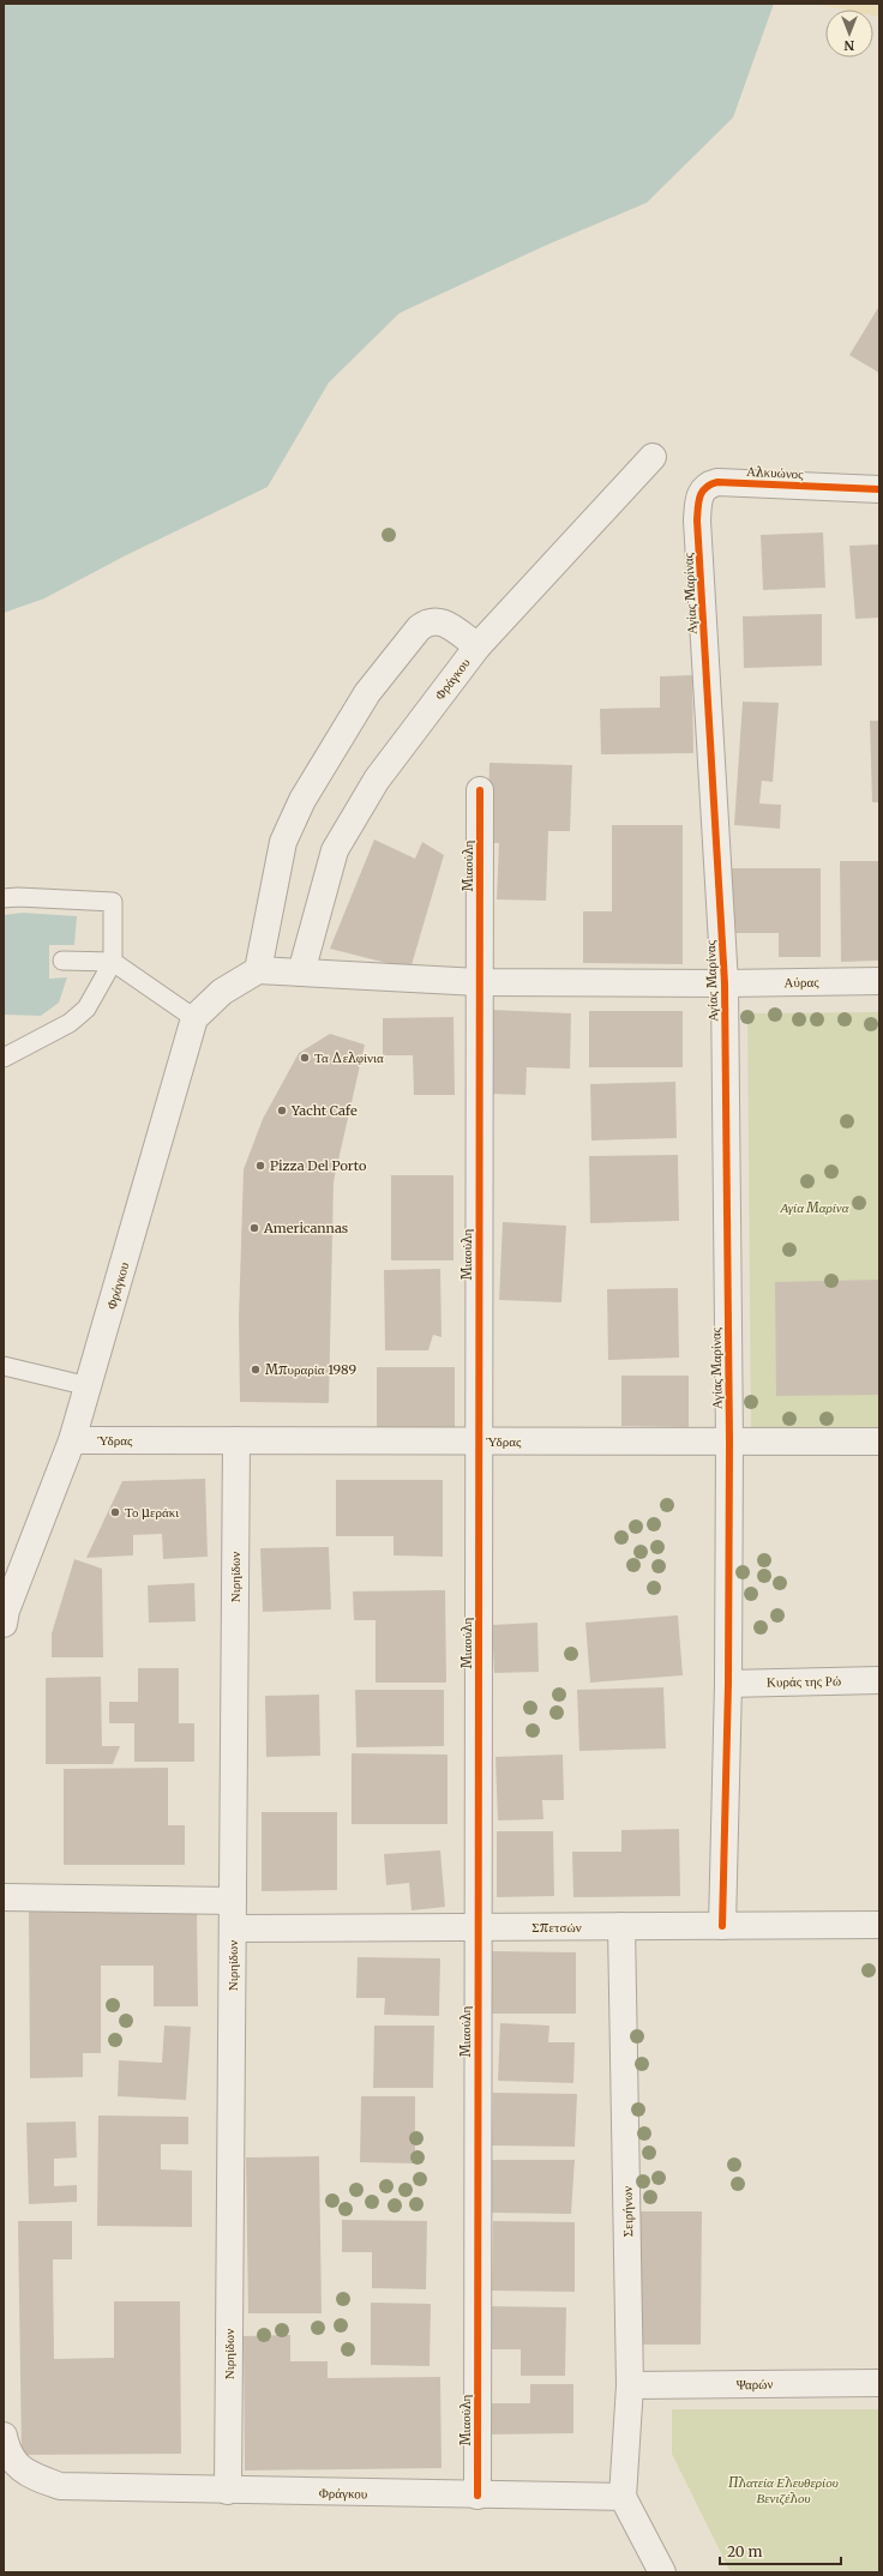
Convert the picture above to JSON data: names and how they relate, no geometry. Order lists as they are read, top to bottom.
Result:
{
  "streets": {
    "street": [
      "Αλκυώνος",
      "Αγίας Μαρίνας",
      "Φράγκου",
      "Μιαούλη",
      "Αύρας",
      "Ύδρας",
      "Νιρηίδων",
      "Κυράς της Ρώ",
      "Σπετσών",
      "Σειρήνων",
      "Ψαρών"
    ]
  },
  "crossings": [
    ["Αλκυώνος", "Αγίας Μαρίνας"],
    ["Αγίας Μαρίνας", "Αύρας"],
    ["Αγίας Μαρίνας", "Ύδρας"],
    ["Αγίας Μαρίνας", "Κυράς της Ρώ"],
    ["Αγίας Μαρίνας", "Σπετσών"],
    ["Φράγκου", "Μιαούλη"],
    ["Φράγκου", "Αύρας"],
    ["Φράγκου", "Ύδρας"],
    ["Φράγκου", "Νιρηίδων"],
    ["Φράγκου", "Σειρήνων"],
    ["Μιαούλη", "Αύρας"],
    ["Μιαούλη", "Ύδρας"],
    ["Μιαούλη", "Σπετσών"],
    ["Ύδρας", "Νιρηίδων"],
    ["Νιρηίδων", "Σπετσών"],
    ["Σπετσών", "Σειρήνων"],
    ["Σειρήνων", "Ψαρών"]
  ],
  "parks": ["Αγία Μαρίνα", "Πλατεία Ελευθερίου Βενιζέλου"],
  "places": [
    "Τα Δελφίνια",
    "Yacht Cafe",
    "Pizza Del Porto",
    "Americannas",
    "Μπυραρία 1989",
    "Το μεράκι"
  ],
  "scale_bar": "20 m",
  "north": "bottom"
}
